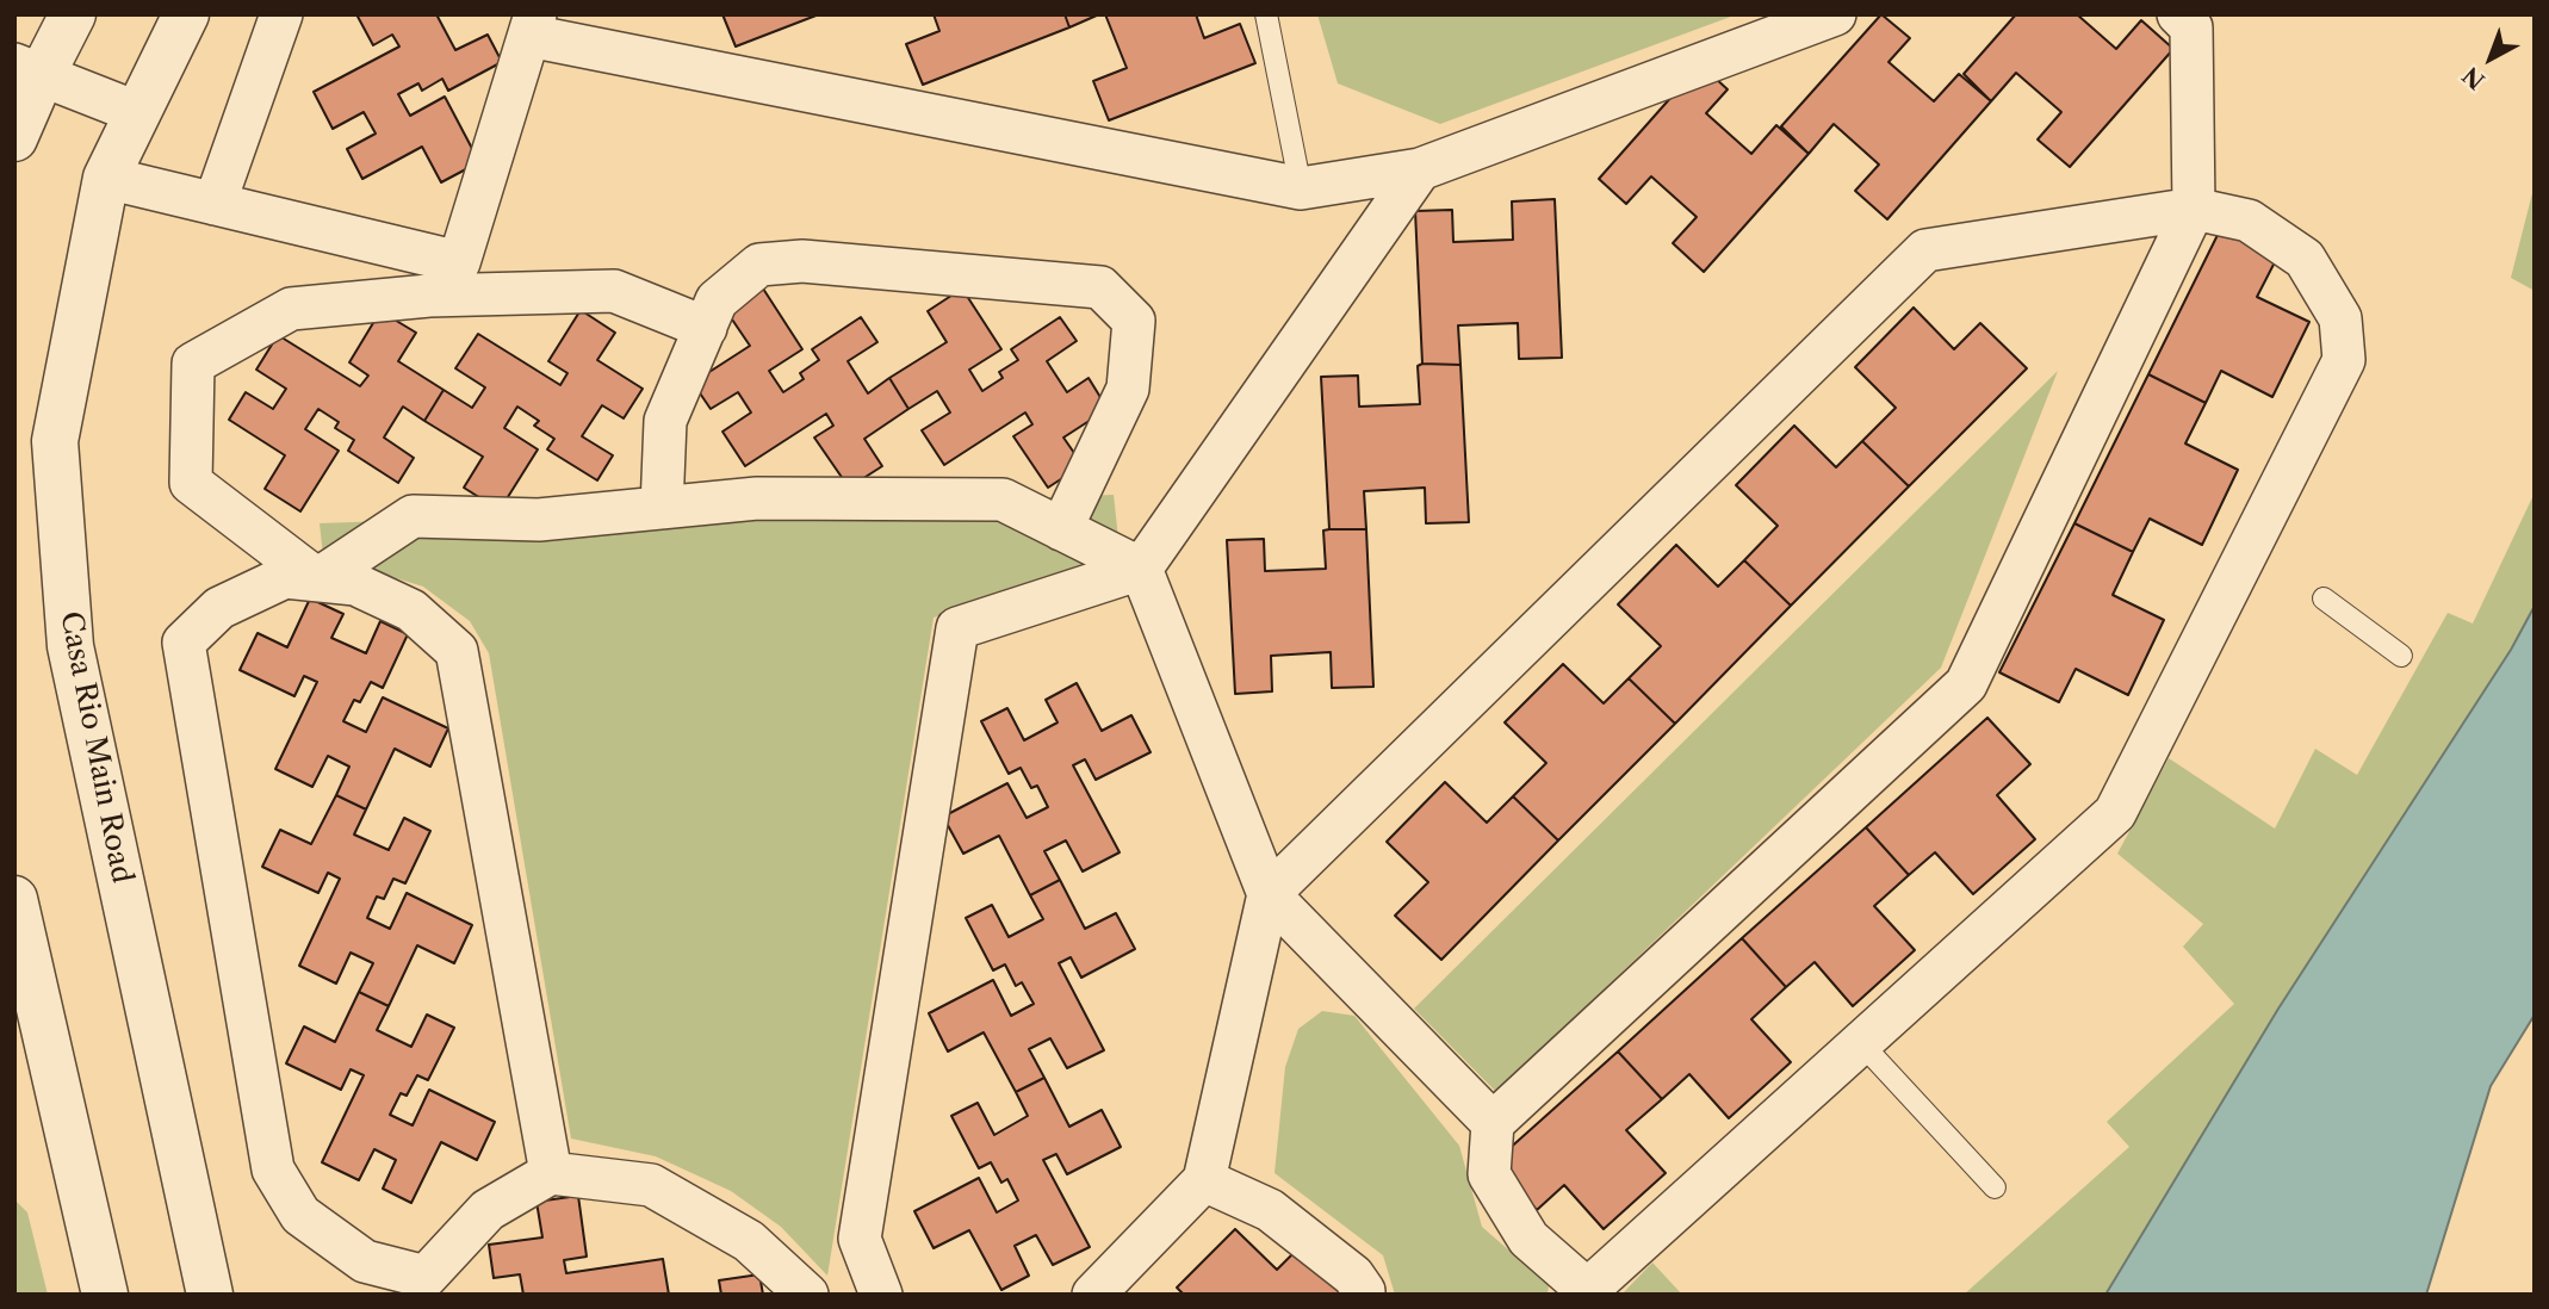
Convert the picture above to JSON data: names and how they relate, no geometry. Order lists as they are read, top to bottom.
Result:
{
  "streets": {
    "street": ["Casa Rio Main Road"]
  },
  "north": "bottom left"
}
